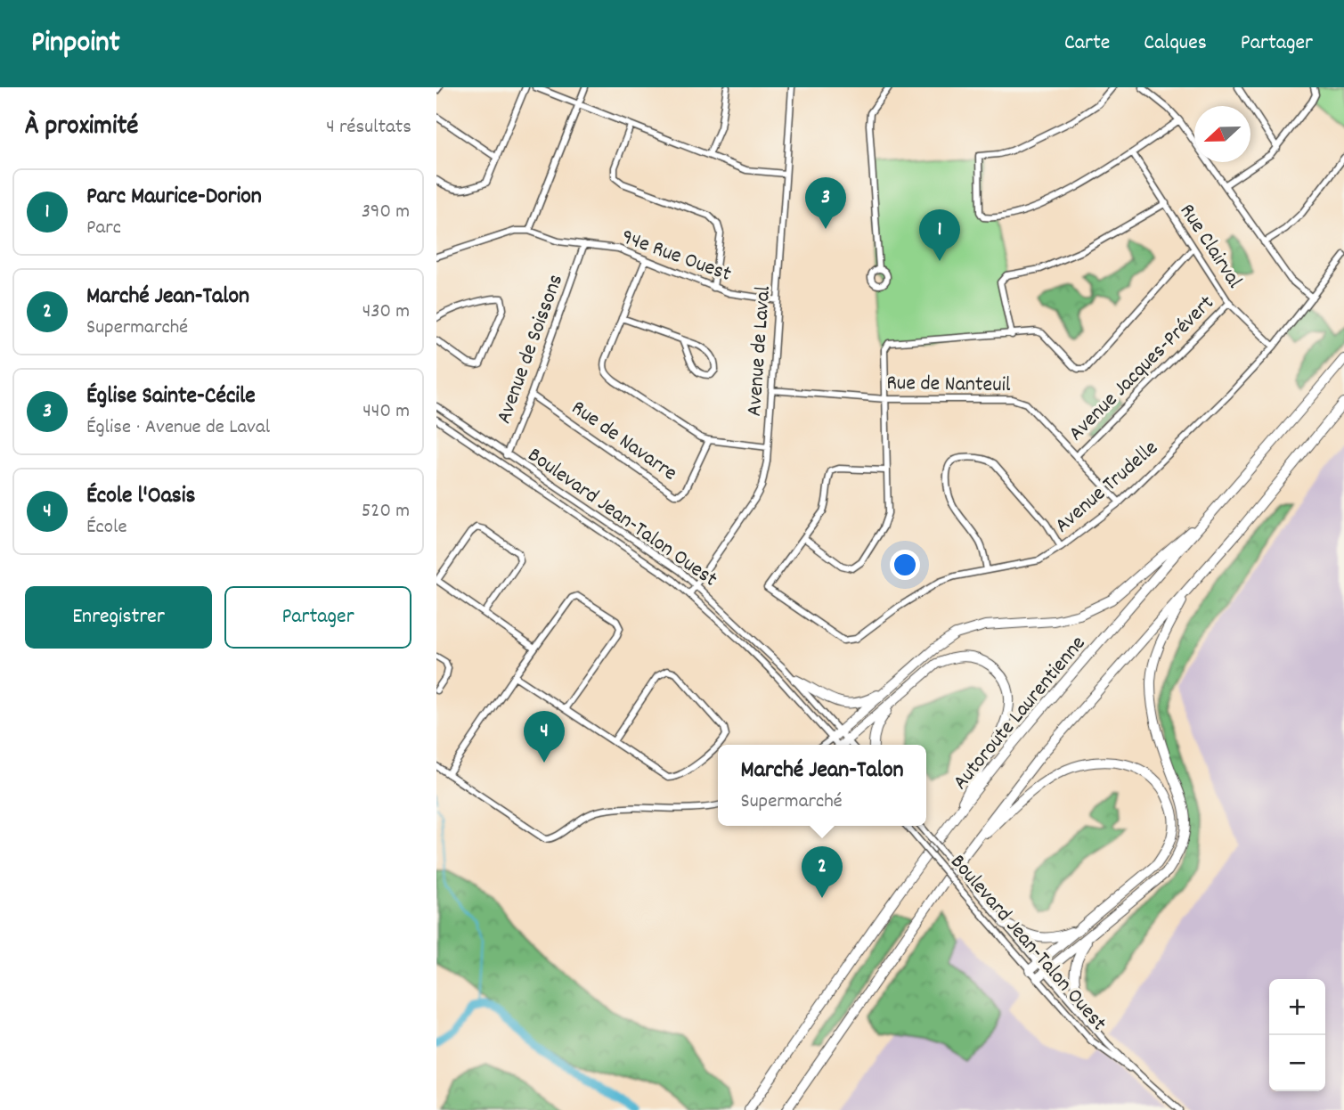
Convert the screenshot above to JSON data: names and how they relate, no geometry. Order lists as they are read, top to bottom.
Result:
{
  "streets": {
    "highway": ["Autoroute Laurentienne"],
    "street": [
      "Rue Clairval",
      "94e Rue Ouest",
      "Avenue de Soissons",
      "Avenue de Laval",
      "Avenue Jacques-Prévert",
      "Rue de Nanteuil",
      "Rue de Navarre",
      "Avenue Trudelle",
      "Boulevard Jean-Talon Ouest"
    ]
  },
  "crossings": [
    ["Rue Clairval", "Avenue Jacques-Prévert"],
    ["Rue Clairval", "Avenue Trudelle"],
    ["94e Rue Ouest", "Avenue de Soissons"],
    ["94e Rue Ouest", "Avenue de Laval"],
    ["Avenue de Soissons", "Rue de Navarre"],
    ["Avenue de Soissons", "Boulevard Jean-Talon Ouest"],
    ["Avenue de Laval", "Rue de Nanteuil"],
    ["Avenue de Laval", "Boulevard Jean-Talon Ouest"],
    ["Avenue Jacques-Prévert", "Rue de Nanteuil"],
    ["Rue de Nanteuil", "Avenue Trudelle"]
  ],
  "north": "left",
  "page": {
    "header": "Pinpoint",
    "nav": ["Carte", "Calques", "Partager"],
    "heading": ["À proximité", "4 résultats"],
    "list": [
      {
        "mark": "1",
        "name": "Parc Maurice-Dorion",
        "note": "Parc",
        "value": "390 m"
      },
      {
        "mark": "2",
        "name": "Marché Jean-Talon",
        "note": "Supermarché",
        "value": "430 m"
      },
      {
        "mark": "3",
        "name": "Église Sainte-Cécile",
        "note": "Église · Avenue de Laval",
        "value": "440 m"
      },
      {
        "mark": "4",
        "name": "École l'Oasis",
        "note": "École",
        "value": "520 m"
      }
    ],
    "pins": [
      "3",
      "1",
      "4",
      "2"
    ],
    "buttons": ["Enregistrer", "Partager"],
    "popup": ["Marché Jean-Talon", "Supermarché"],
    "map_buttons": ["+", "−"]
  }
}
